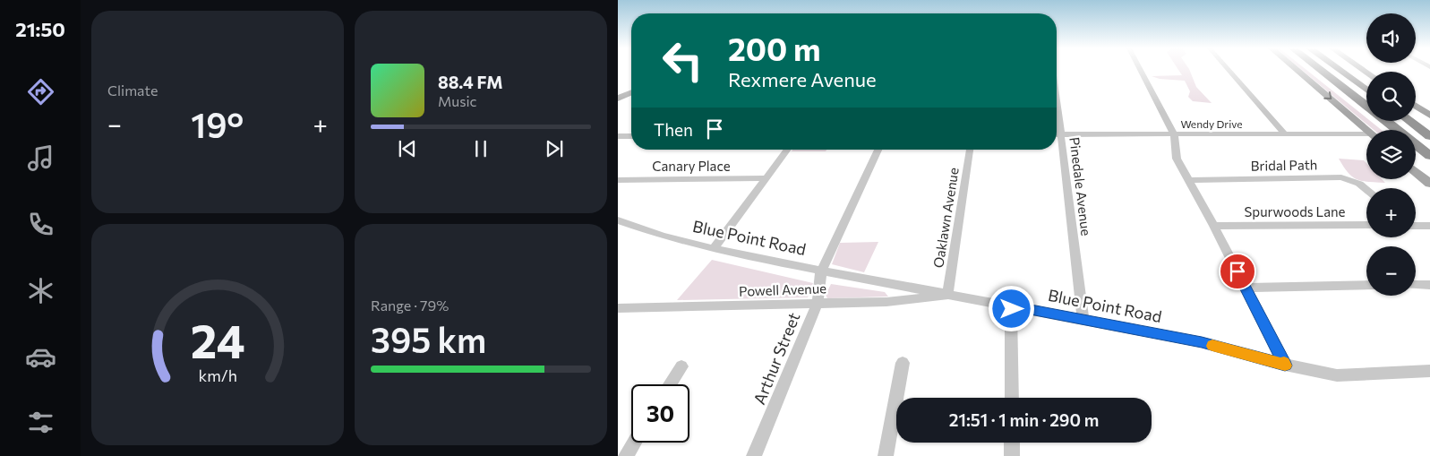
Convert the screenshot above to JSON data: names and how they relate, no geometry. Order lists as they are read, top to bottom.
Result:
{
  "streets": {
    "street": [
      "Wendy Drive",
      "Bridal Path",
      "Canary Place",
      "Pinedale Avenue",
      "Spurwoods Lane",
      "Oaklawn Avenue",
      "Blue Point Road",
      "Powell Avenue",
      "Arthur Street"
    ]
  },
  "crossings": [
    ["Pinedale Avenue", "Blue Point Road"],
    ["Oaklawn Avenue", "Blue Point Road"],
    ["Oaklawn Avenue", "Powell Avenue"],
    ["Blue Point Road", "Powell Avenue"],
    ["Blue Point Road", "Arthur Street"],
    ["Powell Avenue", "Arthur Street"]
  ],
  "page": {
    "tabs": "21:50",
    "tile": [
      "Climate",
      ["Range · 79%", "395 km"]
    ],
    "map_buttons": ["+", "−"],
    "turn": ["200 m", "Rexmere Avenue"],
    "song": ["88.4 FM", "Music"],
    "heat": ["−", "19°", "+"],
    "then": "Then",
    "limit": "30",
    "trip": "21:51 · 1 min · 290 m",
    "gauge": ["24", "km/h"]
  }
}
